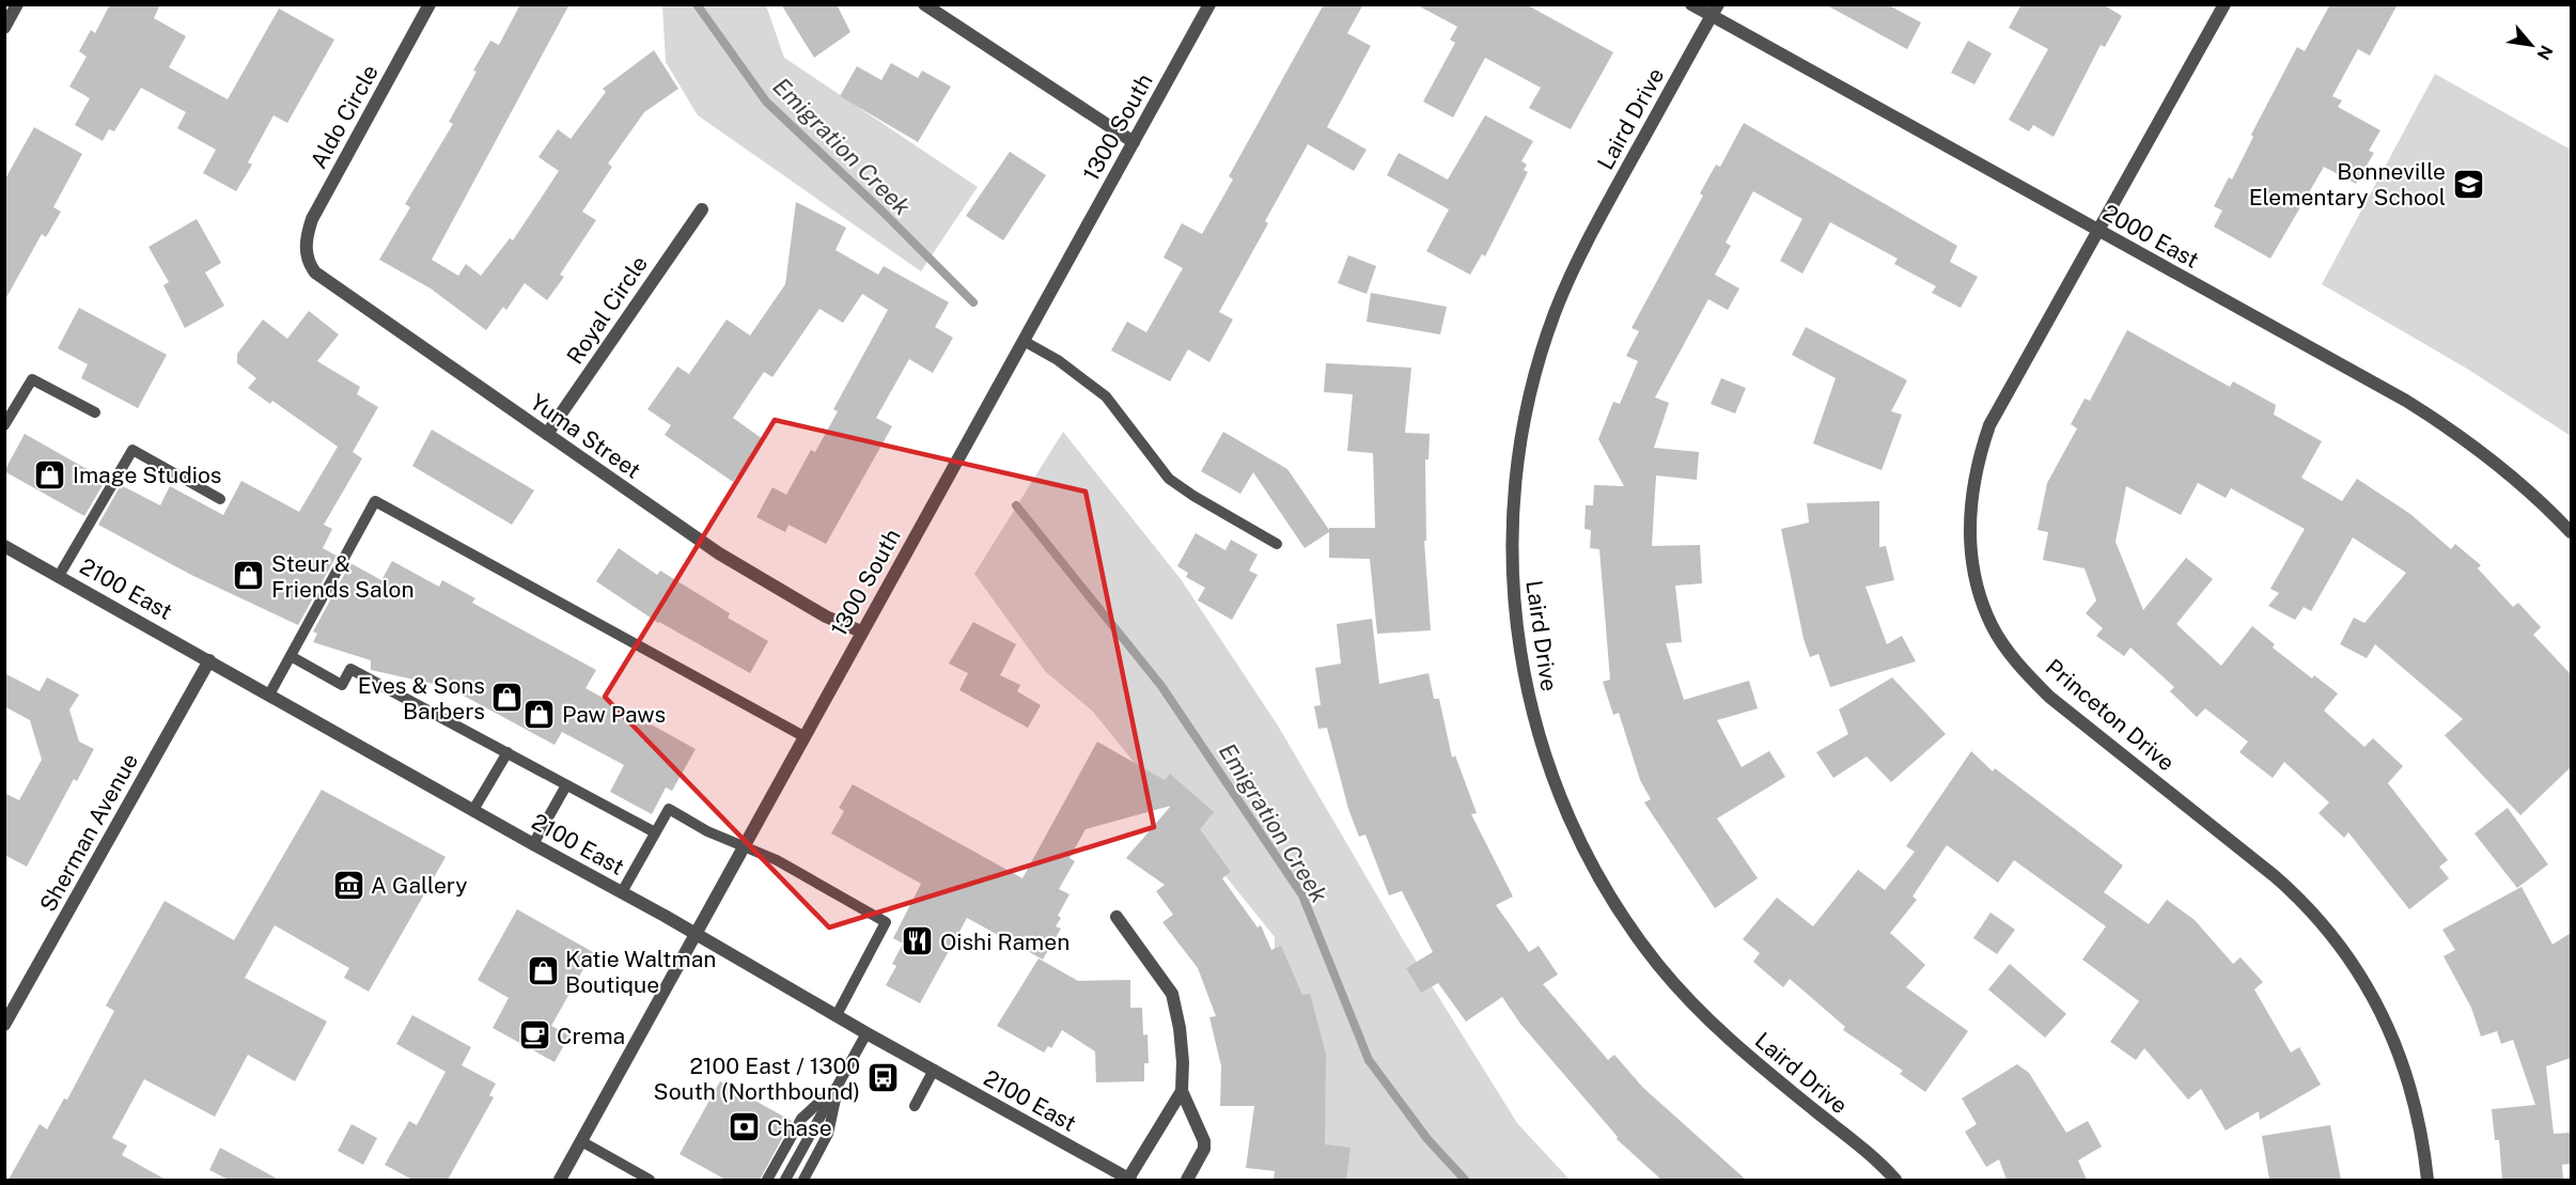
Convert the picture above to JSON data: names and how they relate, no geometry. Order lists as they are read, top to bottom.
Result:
{
  "streets": {
    "street": [
      "Aldo Circle",
      "Laird Drive",
      "1300 South",
      "2000 East",
      "Royal Circle",
      "Yuma Street",
      "2100 East",
      "Princeton Drive",
      "Sherman Avenue"
    ]
  },
  "crossings": [
    ["Aldo Circle", "Yuma Street"],
    ["Laird Drive", "2000 East"],
    ["1300 South", "Yuma Street"],
    ["1300 South", "2100 East"],
    ["2000 East", "Princeton Drive"],
    ["Royal Circle", "Yuma Street"],
    ["2100 East", "Sherman Avenue"]
  ],
  "water": ["Emigration Creek"],
  "places": {
    "school or university": ["Bonneville Elementary School"],
    "shop": [
      "Image Studios",
      "Steur & Friends Salon",
      "Eves & Sons Barbers",
      "Paw Paws",
      "Katie Waltman Boutique"
    ],
    "museum": ["A Gallery"],
    "restaurant": ["Oishi Ramen"],
    "cafe": ["Crema"],
    "bus stop": ["2100 East / 1300 South (Northbound)"],
    "bank": ["Chase"]
  },
  "north": "bottom right"
}
